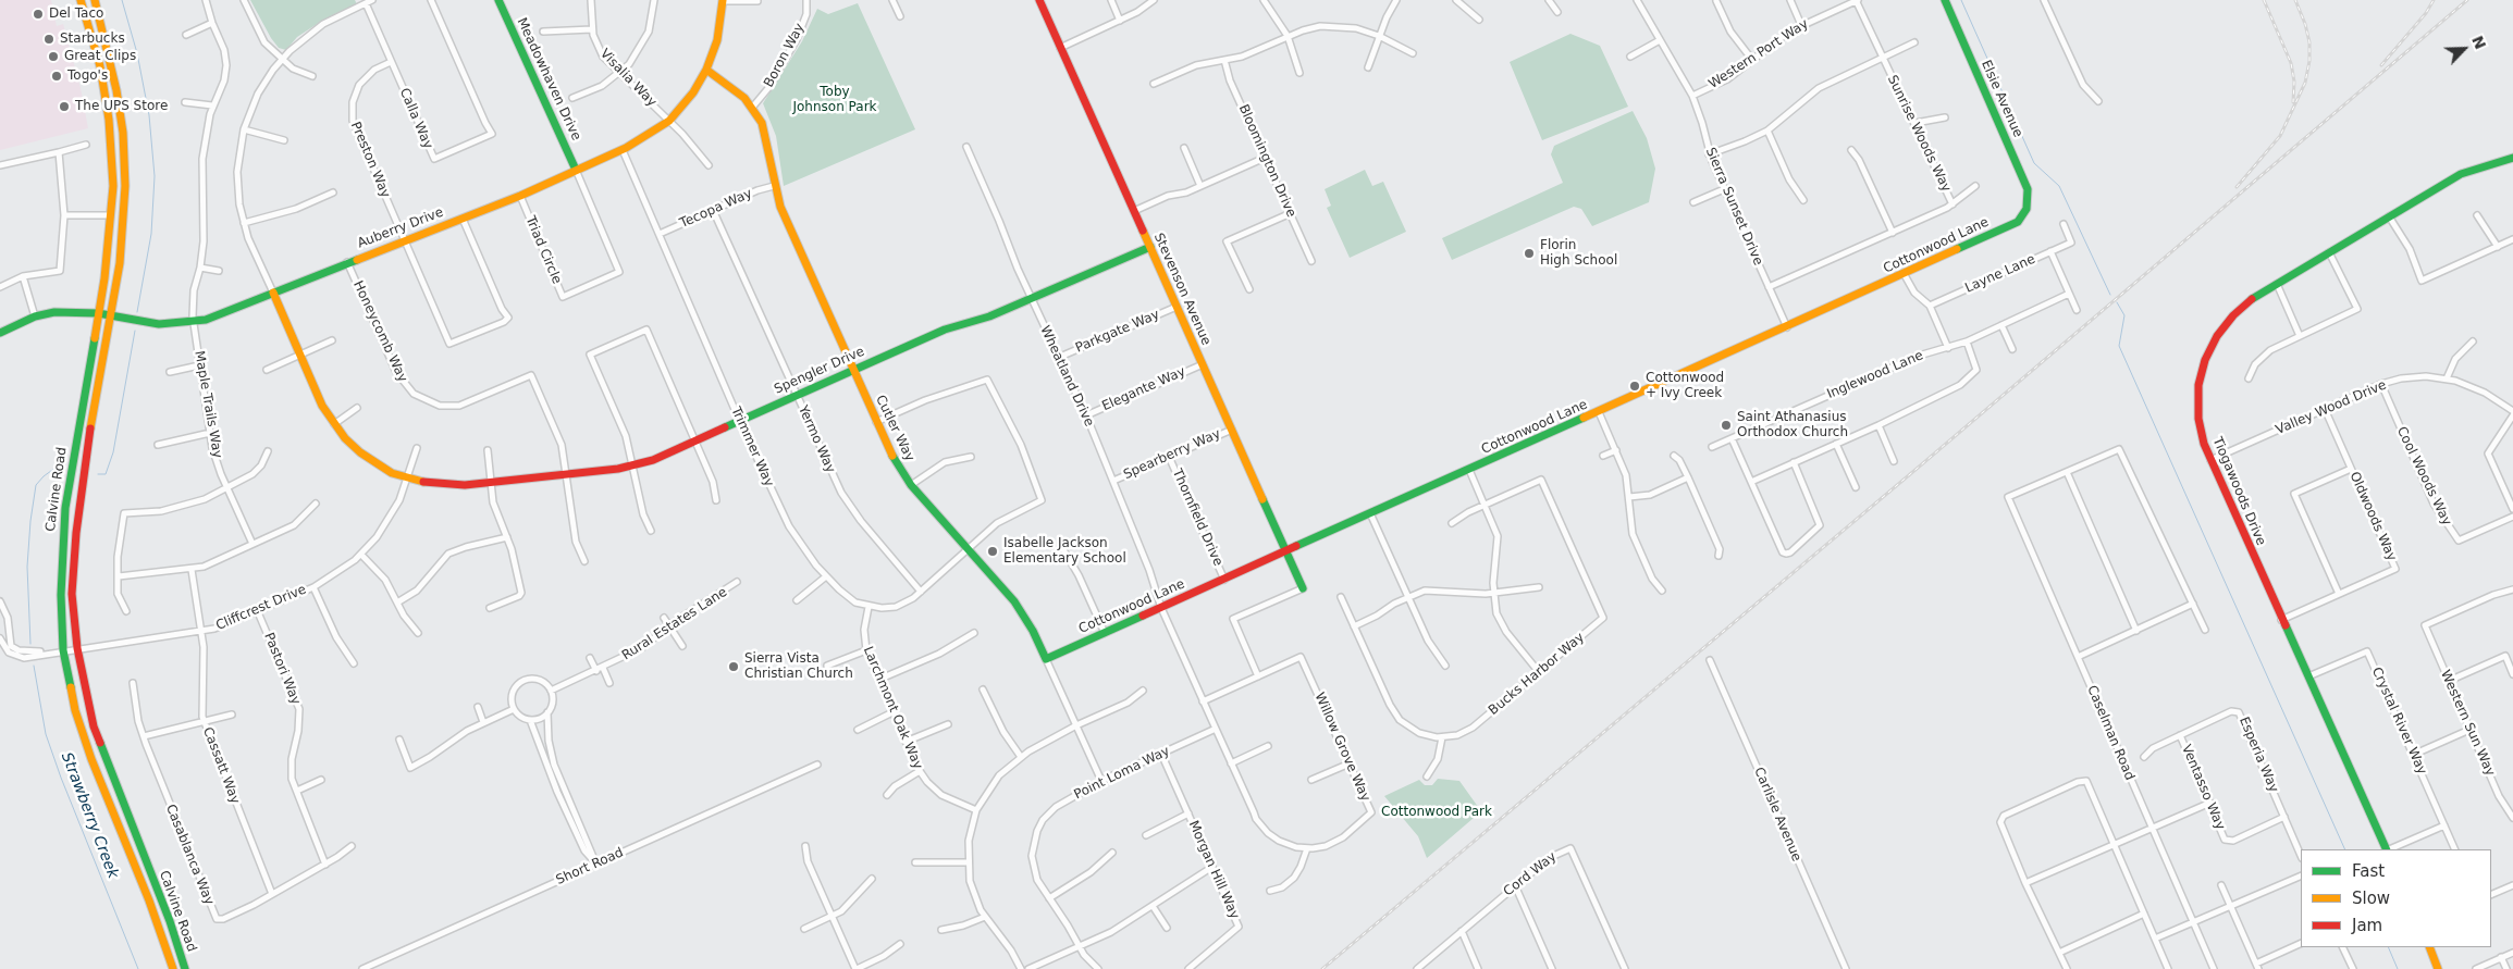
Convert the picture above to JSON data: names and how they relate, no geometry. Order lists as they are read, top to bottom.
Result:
{
  "streets": {
    "street": [
      "Western Port Way",
      "Boron Way",
      "Visalia Way",
      "Meadowhaven Drive",
      "Elsie Avenue",
      "Calla Way",
      "Sunrise Woods Way",
      "Preston Way",
      "Bloomington Drive",
      "Sierra Sunset Drive",
      "Tecopa Way",
      "Auberry Drive",
      "Cottonwood Lane",
      "Triad Circle",
      "Layne Lane",
      "Stevenson Avenue",
      "Honeycomb Way",
      "Parkgate Way",
      "Spengler Drive",
      "Inglewood Lane",
      "Wheatland Drive",
      "Elegante Way",
      "Maple Trails Way",
      "Valley Wood Drive",
      "Cutler Way",
      "Yermo Way",
      "Trimmer Way",
      "Spearberry Way",
      "Cool Woods Way",
      "Calvine Road",
      "Tiogawoods Drive",
      "Oldwoods Way",
      "Thornfield Drive",
      "Cliffcrest Drive",
      "Rural Estates Lane",
      "Pastori Way",
      "Bucks Harbor Way",
      "Larchmont Oak Way",
      "Crystal River Way",
      "Western Sun Way",
      "Caselman Road",
      "Willow Grove Way",
      "Esperia Way",
      "Cassatt Way",
      "Point Loma Way",
      "Ventasso Way",
      "Carlisle Avenue",
      "Casablanca Way",
      "Short Road",
      "Morgan Hill Way",
      "Cord Way"
    ]
  },
  "crossings": [
    ["Western Port Way", "Sunrise Woods Way"],
    ["Western Port Way", "Sierra Sunset Drive"],
    ["Boron Way", "Cutler Way"],
    ["Visalia Way", "Auberry Drive"],
    ["Meadowhaven Drive", "Auberry Drive"],
    ["Meadowhaven Drive", "Triad Circle"],
    ["Elsie Avenue", "Cottonwood Lane"],
    ["Calla Way", "Preston Way"],
    ["Sunrise Woods Way", "Sierra Sunset Drive"],
    ["Preston Way", "Auberry Drive"],
    ["Sierra Sunset Drive", "Cottonwood Lane"],
    ["Tecopa Way", "Cutler Way"],
    ["Tecopa Way", "Yermo Way"],
    ["Tecopa Way", "Trimmer Way"],
    ["Auberry Drive", "Triad Circle"],
    ["Auberry Drive", "Honeycomb Way"],
    ["Auberry Drive", "Spengler Drive"],
    ["Auberry Drive", "Maple Trails Way"],
    ["Auberry Drive", "Cutler Way"],
    ["Auberry Drive", "Trimmer Way"],
    ["Auberry Drive", "Calvine Road"],
    ["Cottonwood Lane", "Stevenson Avenue"],
    ["Cottonwood Lane", "Wheatland Drive"],
    ["Cottonwood Lane", "Cutler Way"],
    ["Cottonwood Lane", "Thornfield Drive"],
    ["Cottonwood Lane", "Willow Grove Way"],
    ["Stevenson Avenue", "Parkgate Way"],
    ["Stevenson Avenue", "Spengler Drive"],
    ["Stevenson Avenue", "Elegante Way"],
    ["Stevenson Avenue", "Spearberry Way"],
    ["Honeycomb Way", "Spengler Drive"],
    ["Parkgate Way", "Wheatland Drive"],
    ["Spengler Drive", "Wheatland Drive"],
    ["Spengler Drive", "Cutler Way"],
    ["Spengler Drive", "Yermo Way"],
    ["Spengler Drive", "Trimmer Way"],
    ["Spengler Drive", "Cliffcrest Drive"],
    ["Wheatland Drive", "Elegante Way"],
    ["Wheatland Drive", "Spearberry Way"],
    ["Wheatland Drive", "Willow Grove Way"],
    ["Valley Wood Drive", "Cool Woods Way"],
    ["Valley Wood Drive", "Tiogawoods Drive"],
    ["Valley Wood Drive", "Oldwoods Way"],
    ["Cutler Way", "Trimmer Way"],
    ["Cutler Way", "Point Loma Way"],
    ["Yermo Way", "Trimmer Way"],
    ["Trimmer Way", "Larchmont Oak Way"],
    ["Spearberry Way", "Thornfield Drive"],
    ["Calvine Road", "Cliffcrest Drive"],
    ["Tiogawoods Drive", "Oldwoods Way"],
    ["Tiogawoods Drive", "Crystal River Way"],
    ["Cliffcrest Drive", "Pastori Way"],
    ["Cliffcrest Drive", "Cassatt Way"],
    ["Pastori Way", "Casablanca Way"],
    ["Willow Grove Way", "Point Loma Way"],
    ["Esperia Way", "Ventasso Way"],
    ["Cassatt Way", "Casablanca Way"],
    ["Point Loma Way", "Morgan Hill Way"]
  ],
  "water": ["Strawberry Creek"],
  "parks": ["Toby Johnson Park", "Cottonwood Park"],
  "places": [
    "Del Taco",
    "Starbucks",
    "Great Clips",
    "Togo's",
    "The UPS Store",
    "Florin High School",
    "Cottonwood + Ivy Creek",
    "Saint Athanasius Orthodox Church",
    "Isabelle Jackson Elementary School",
    "Sierra Vista Christian Church"
  ],
  "legend": ["Fast", "Slow", "Jam"],
  "north": "top right"
}
